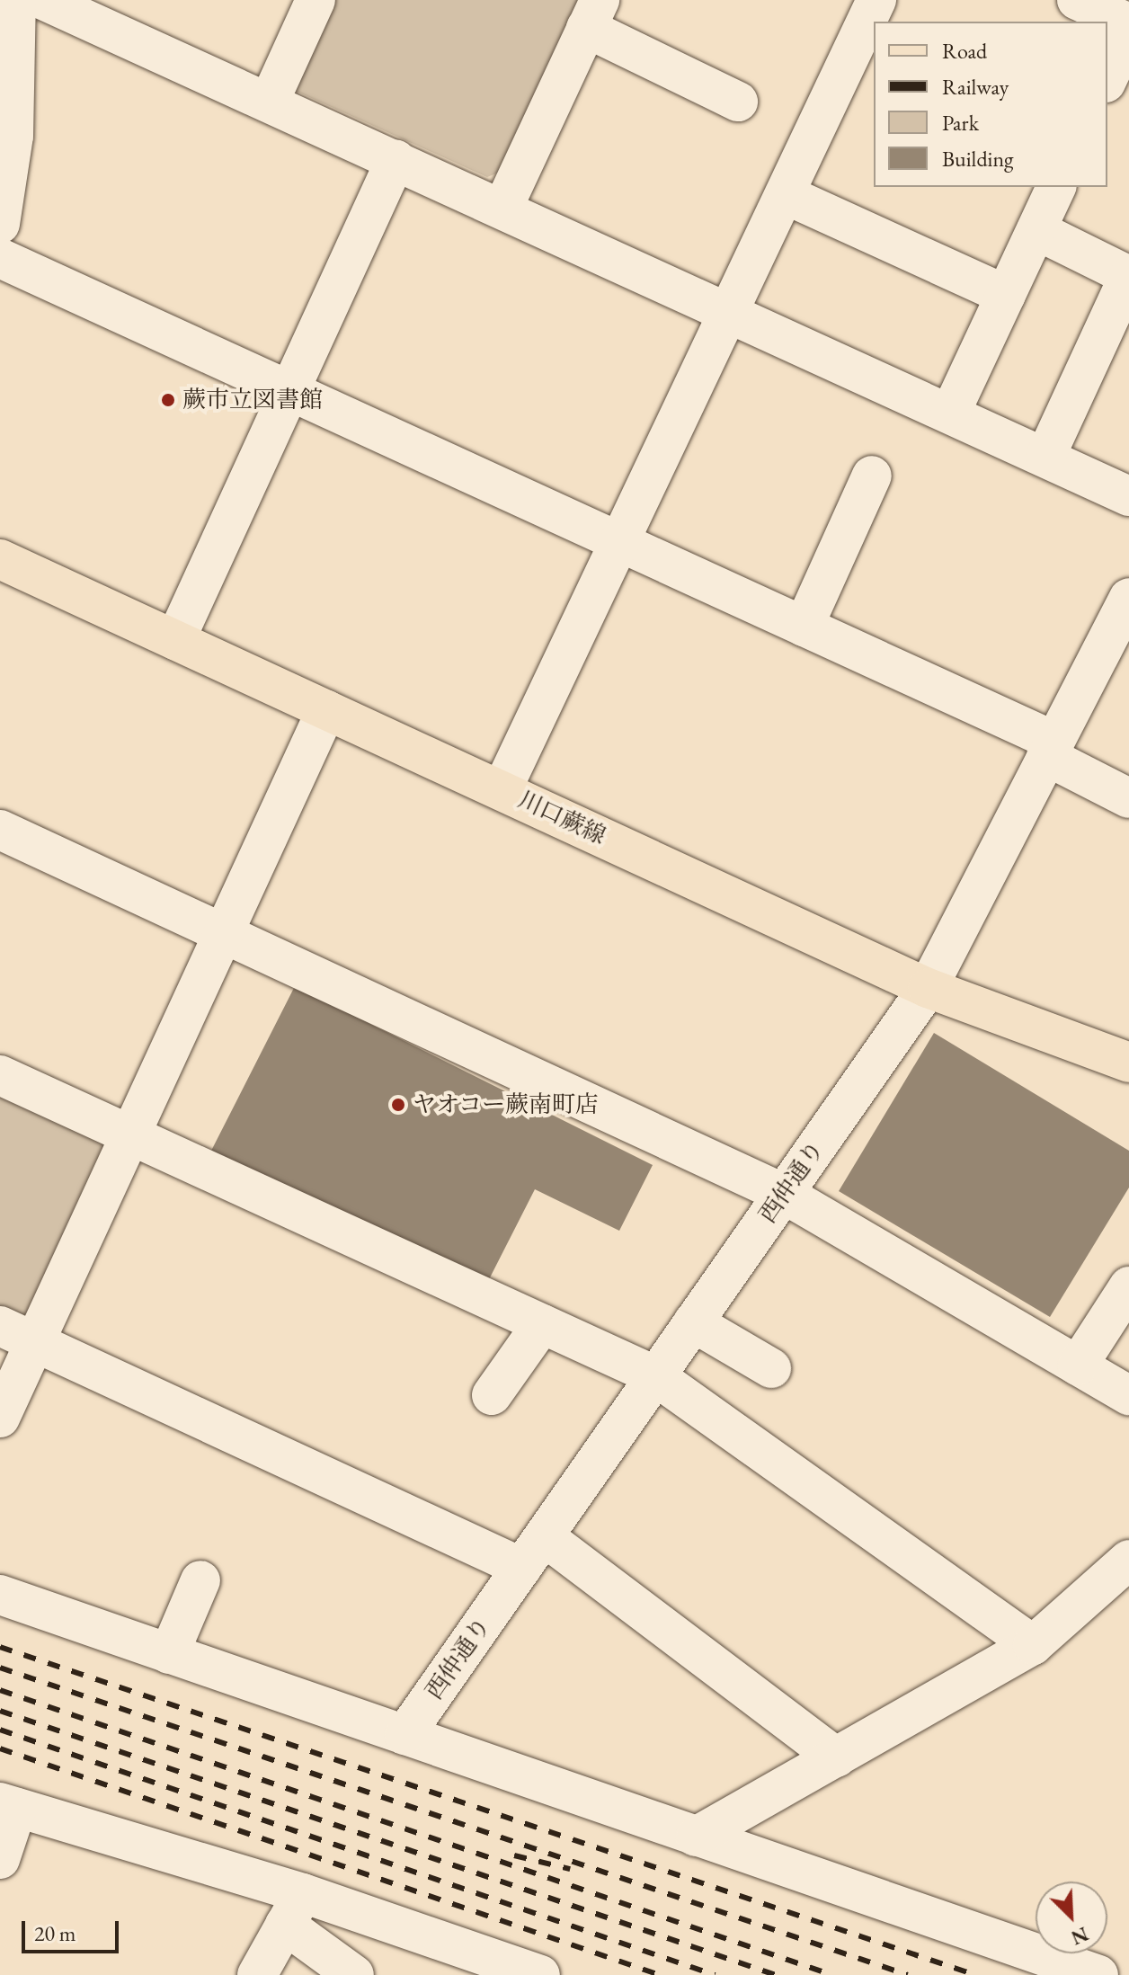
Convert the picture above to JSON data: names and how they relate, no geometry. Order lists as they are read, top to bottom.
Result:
{
  "streets": {
    "main road": ["川口蕨線"],
    "street": ["西仲通り"]
  },
  "crossings": [
    ["川口蕨線", "西仲通り"]
  ],
  "places": ["蕨市立図書館", "ヤオコー蕨南町店"],
  "legend": [
    "Road",
    "Railway",
    "Park",
    "Building"
  ],
  "scale_bar": "20 m",
  "north": "bottom right"
}
